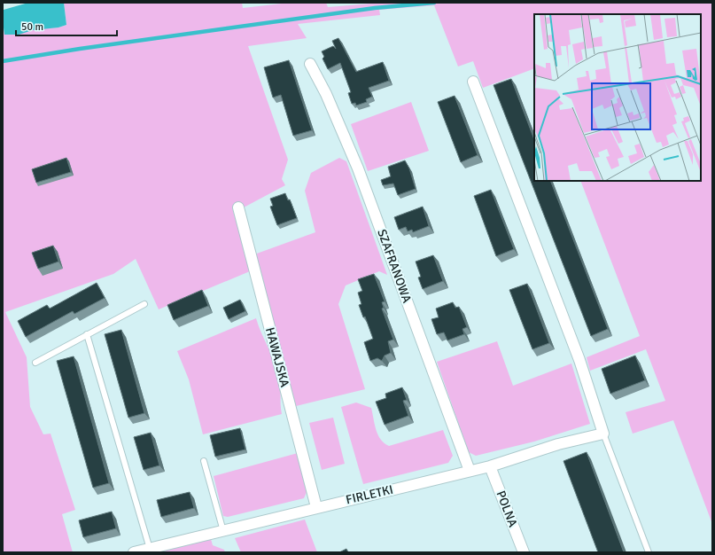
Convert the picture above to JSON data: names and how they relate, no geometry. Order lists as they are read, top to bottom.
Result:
{
  "streets": {
    "street": [
      "SZAFRANOWA",
      "HAWAJSKA",
      "FIRLETKI",
      "POLNA"
    ]
  },
  "crossings": [
    ["SZAFRANOWA", "FIRLETKI"],
    ["HAWAJSKA", "FIRLETKI"],
    ["FIRLETKI", "POLNA"]
  ],
  "scale_bar": "50 m"
}
